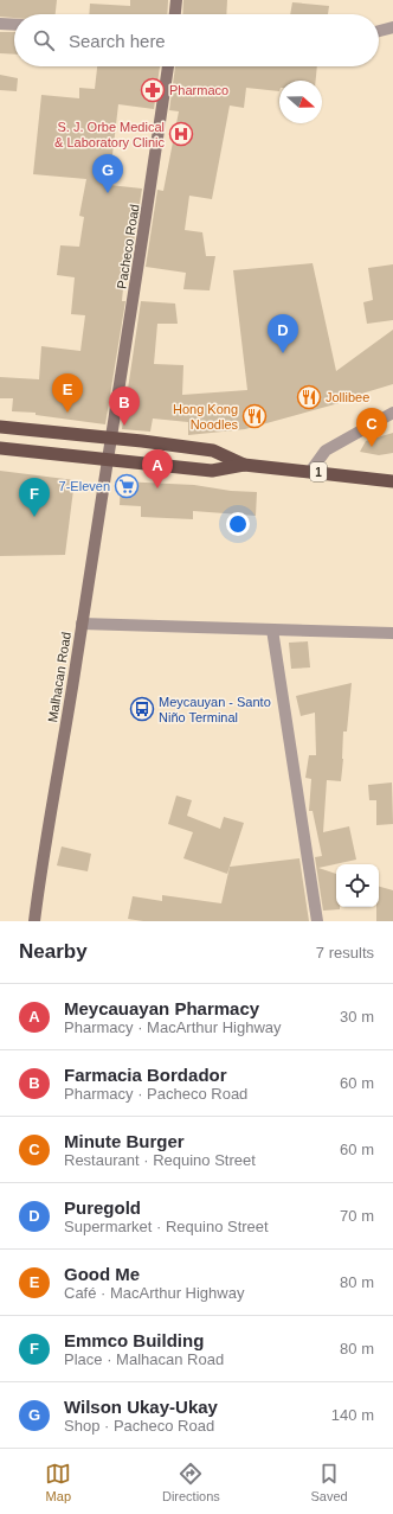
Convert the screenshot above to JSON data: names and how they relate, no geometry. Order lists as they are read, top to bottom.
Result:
{
  "streets": {
    "highway": ["1"],
    "main road": ["Pacheco Road", "Malhacan Road"]
  },
  "crossings": [
    ["Pacheco Road", "1"],
    ["Pacheco Road", "Malhacan Road"],
    ["1", "Malhacan Road"]
  ],
  "places": {
    "pharmacy": ["Pharmaco"],
    "hospital": ["S. J. Orbe Medical & Laboratory Clinic"],
    "restaurant": ["Jollibee", "Hong Kong Noodles"],
    "supermarket": ["7-Eleven"],
    "bus stop": ["Meycauyan - Santo Niño Terminal"]
  },
  "north": "right",
  "page": {
    "search": "Search here",
    "pins": [
      "G",
      "D",
      "E",
      "B",
      "C",
      "A",
      "F"
    ],
    "heading": ["Nearby", "7 results"],
    "list": [
      {
        "mark": "A",
        "name": "Meycauayan Pharmacy",
        "note": "Pharmacy · MacArthur Highway",
        "value": "30 m"
      },
      {
        "mark": "B",
        "name": "Farmacia Bordador",
        "note": "Pharmacy · Pacheco Road",
        "value": "60 m"
      },
      {
        "mark": "C",
        "name": "Minute Burger",
        "note": "Restaurant · Requino Street",
        "value": "60 m"
      },
      {
        "mark": "D",
        "name": "Puregold",
        "note": "Supermarket · Requino Street",
        "value": "70 m"
      },
      {
        "mark": "E",
        "name": "Good Me",
        "note": "Café · MacArthur Highway",
        "value": "80 m"
      },
      {
        "mark": "F",
        "name": "Emmco Building",
        "note": "Place · Malhacan Road",
        "value": "80 m"
      },
      {
        "mark": "G",
        "name": "Wilson Ukay-Ukay",
        "note": "Shop · Pacheco Road",
        "value": "140 m"
      }
    ],
    "nav": ["Map", "Directions", "Saved"]
  }
}
